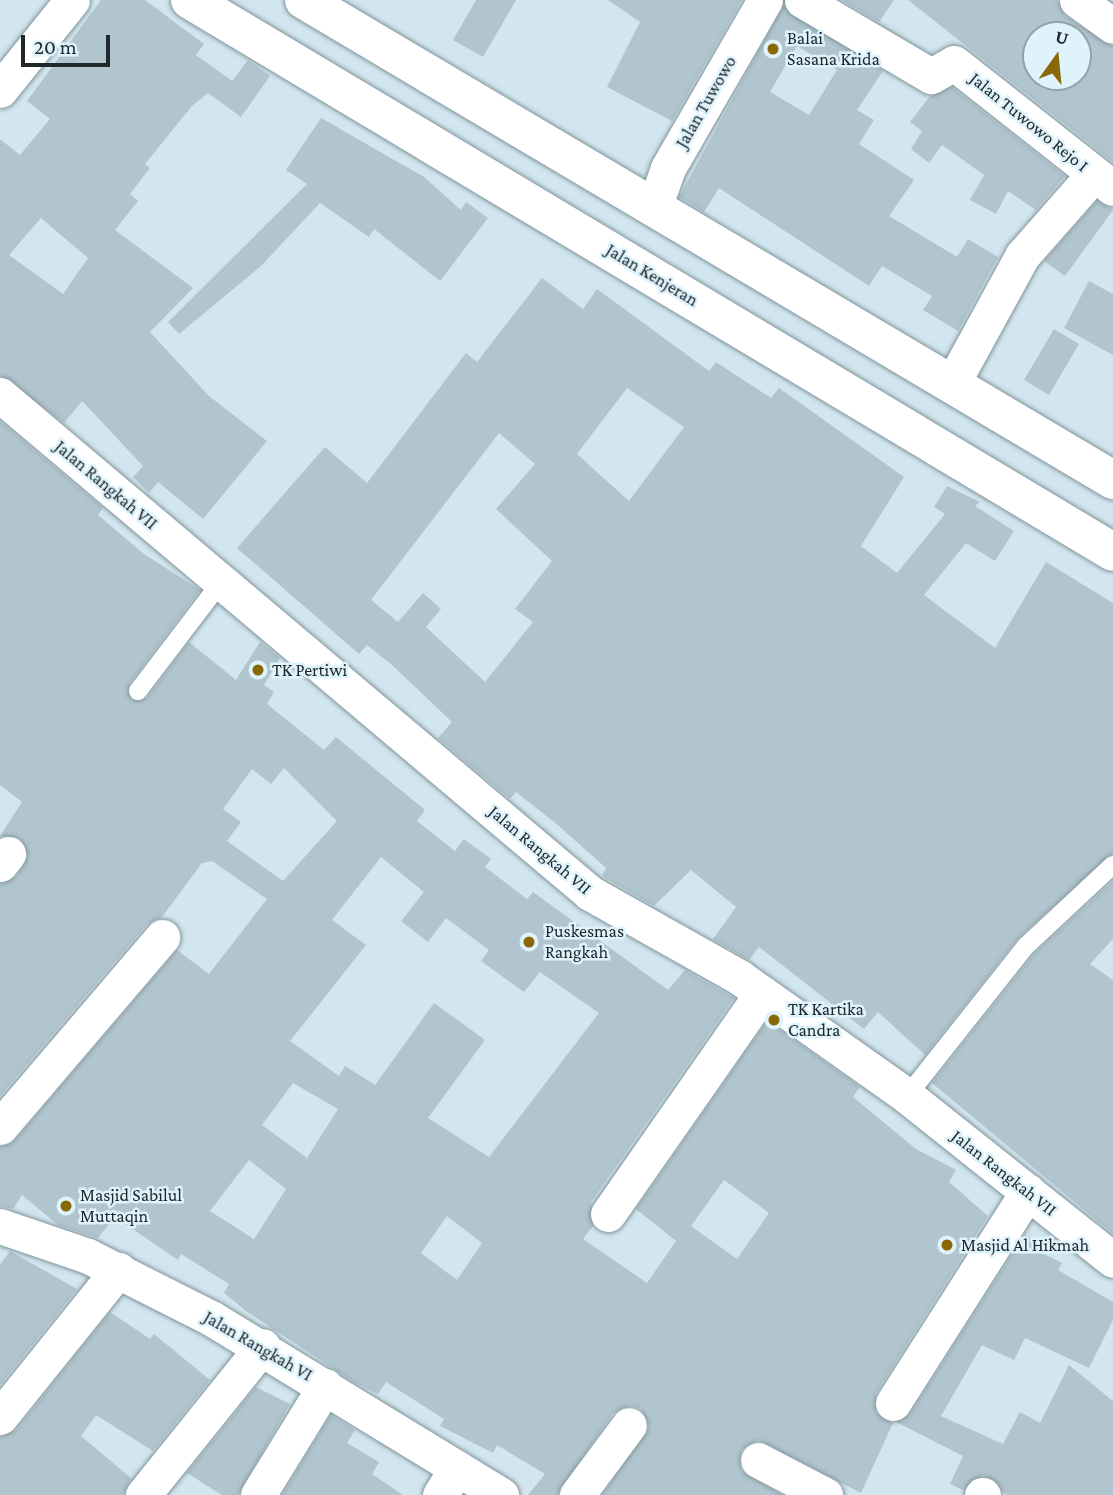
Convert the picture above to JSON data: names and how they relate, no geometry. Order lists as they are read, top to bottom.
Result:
{
  "streets": {
    "highway": ["Jalan Kenjeran"],
    "street": [
      "Jalan Tuwowo",
      "Jalan Tuwowo Rejo I",
      "Jalan Rangkah VII",
      "Jalan Rangkah VI"
    ]
  },
  "places": [
    "Balai Sasana Krida",
    "TK Pertiwi",
    "Puskesmas Rangkah",
    "TK Kartika Candra",
    "Masjid Sabilul Muttaqin",
    "Masjid Al Hikmah"
  ],
  "scale_bar": "20 m",
  "north": "top"
}
